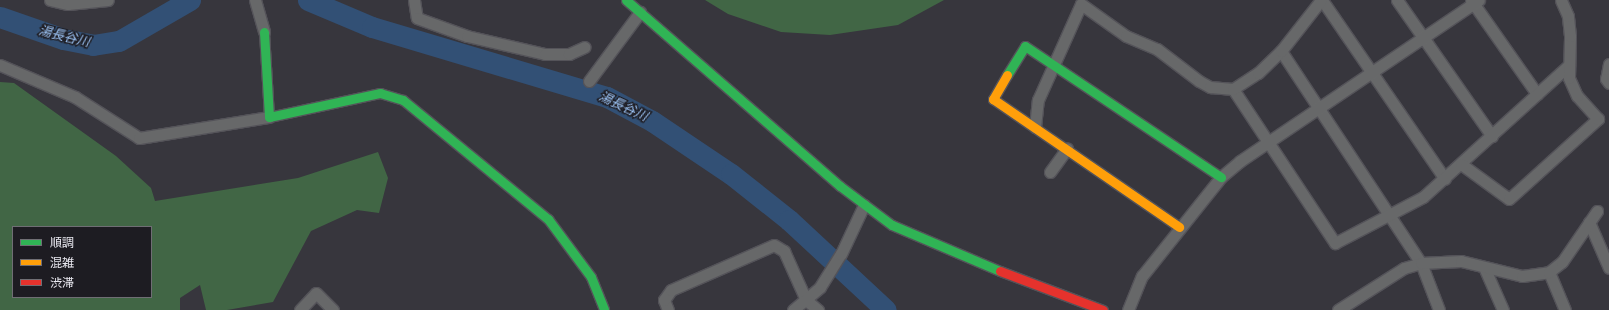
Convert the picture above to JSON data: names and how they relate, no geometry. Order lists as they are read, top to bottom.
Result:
{
  "water": ["湯長谷川"],
  "legend": ["順調", "混雑", "渋滞"]
}
